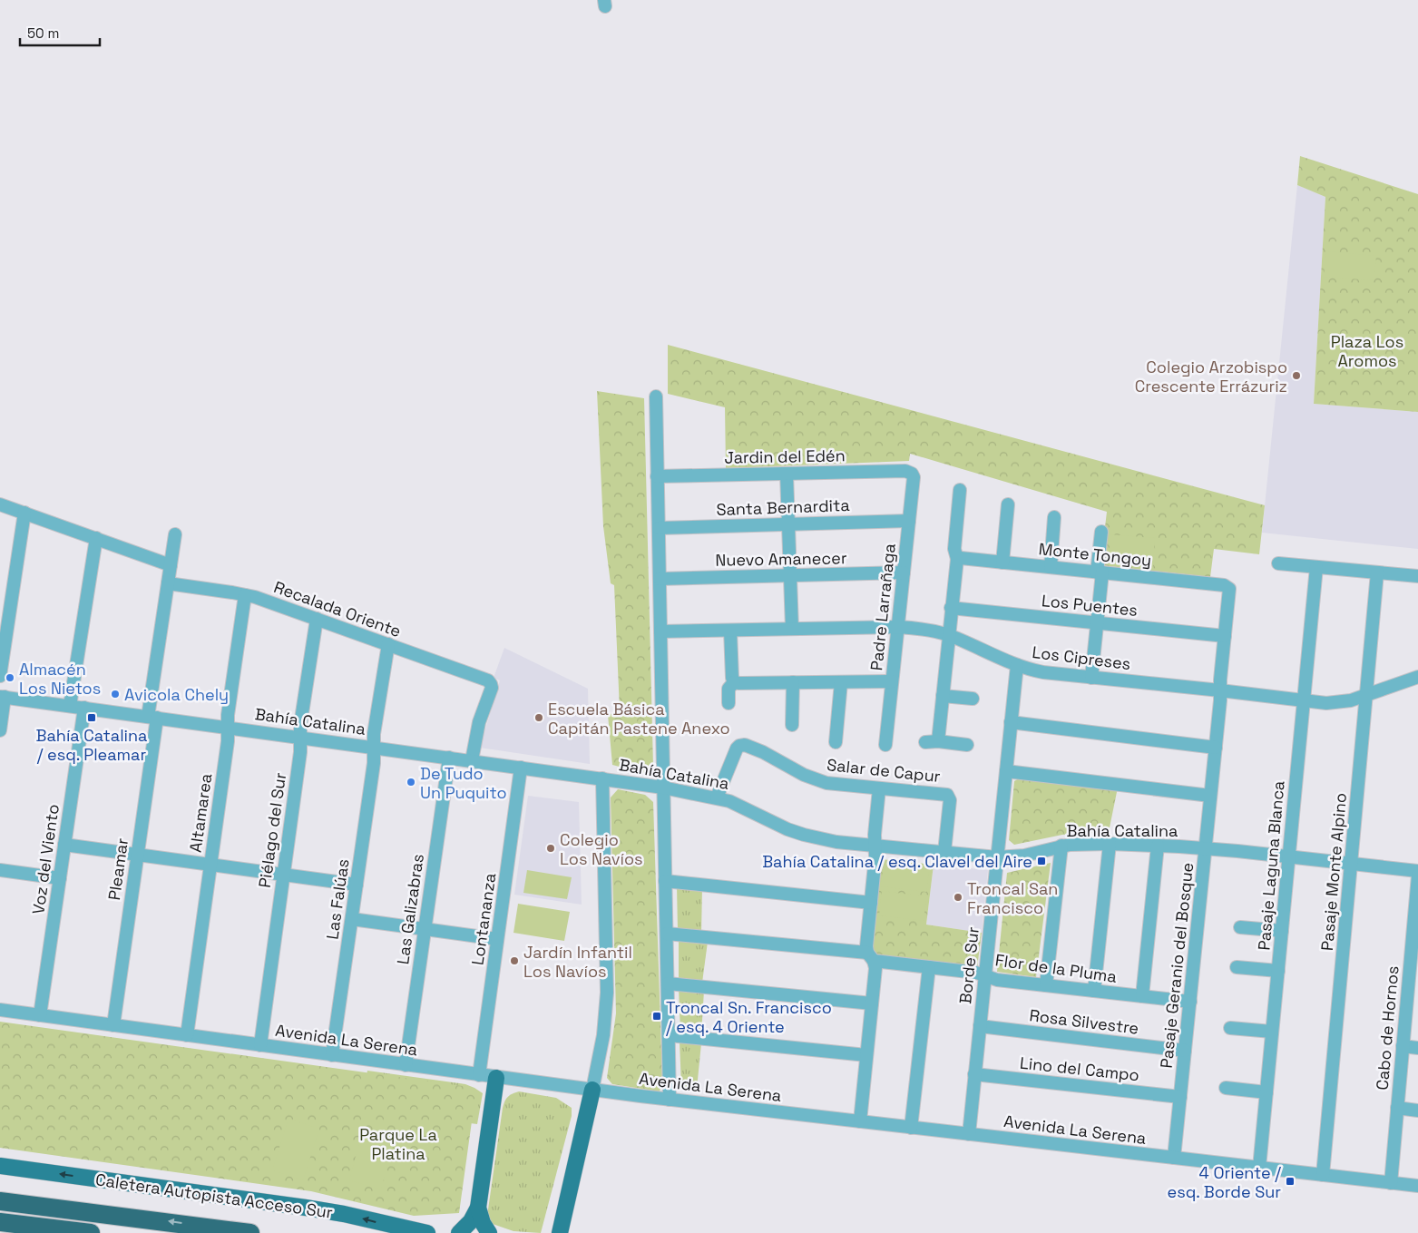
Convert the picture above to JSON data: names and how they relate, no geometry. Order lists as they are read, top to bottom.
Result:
{
  "streets": {
    "main road": ["Caletera Autopista Acceso Sur"],
    "street": [
      "Jardin del Edén",
      "Santa Bernardita",
      "Monte Tongoy",
      "Nuevo Amanecer",
      "Los Puentes",
      "Padre Larrañaga",
      "Recalada Oriente",
      "Los Cipreses",
      "Bahía Catalina",
      "Salar de Capur",
      "Altamarea",
      "Piélago del Sur",
      "Voz del Viento",
      "Pasaje Laguna Blanca",
      "Pleamar",
      "Pasaje Monte Alpino",
      "Las Falúas",
      "Las Galizabras",
      "Lontananza",
      "Borde Sur",
      "Pasaje Geranio del Bosque",
      "Flor de la Pluma",
      "Rosa Silvestre",
      "Cabo de Hornos",
      "Avenida La Serena",
      "Lino del Campo"
    ]
  },
  "crossings": [
    ["Jardin del Edén", "Padre Larrañaga"],
    ["Santa Bernardita", "Padre Larrañaga"],
    ["Monte Tongoy", "Pasaje Geranio del Bosque"],
    ["Nuevo Amanecer", "Padre Larrañaga"],
    ["Los Puentes", "Pasaje Geranio del Bosque"],
    ["Padre Larrañaga", "Los Cipreses"],
    ["Recalada Oriente", "Bahía Catalina"],
    ["Recalada Oriente", "Altamarea"],
    ["Recalada Oriente", "Piélago del Sur"],
    ["Recalada Oriente", "Pleamar"],
    ["Recalada Oriente", "Las Falúas"],
    ["Los Cipreses", "Pasaje Laguna Blanca"],
    ["Los Cipreses", "Pasaje Monte Alpino"],
    ["Los Cipreses", "Borde Sur"],
    ["Los Cipreses", "Pasaje Geranio del Bosque"],
    ["Bahía Catalina", "Salar de Capur"],
    ["Bahía Catalina", "Altamarea"],
    ["Bahía Catalina", "Piélago del Sur"],
    ["Bahía Catalina", "Voz del Viento"],
    ["Bahía Catalina", "Pasaje Laguna Blanca"],
    ["Bahía Catalina", "Pleamar"],
    ["Bahía Catalina", "Pasaje Monte Alpino"],
    ["Bahía Catalina", "Las Falúas"],
    ["Bahía Catalina", "Las Galizabras"],
    ["Bahía Catalina", "Lontananza"],
    ["Bahía Catalina", "Borde Sur"],
    ["Bahía Catalina", "Pasaje Geranio del Bosque"],
    ["Altamarea", "Avenida La Serena"],
    ["Piélago del Sur", "Avenida La Serena"],
    ["Voz del Viento", "Avenida La Serena"],
    ["Pasaje Laguna Blanca", "Avenida La Serena"],
    ["Pleamar", "Avenida La Serena"],
    ["Pasaje Monte Alpino", "Avenida La Serena"],
    ["Las Falúas", "Avenida La Serena"],
    ["Las Galizabras", "Avenida La Serena"],
    ["Lontananza", "Avenida La Serena"],
    ["Borde Sur", "Flor de la Pluma"],
    ["Borde Sur", "Rosa Silvestre"],
    ["Borde Sur", "Avenida La Serena"],
    ["Borde Sur", "Lino del Campo"],
    ["Pasaje Geranio del Bosque", "Flor de la Pluma"],
    ["Pasaje Geranio del Bosque", "Rosa Silvestre"],
    ["Pasaje Geranio del Bosque", "Avenida La Serena"],
    ["Pasaje Geranio del Bosque", "Lino del Campo"],
    ["Cabo de Hornos", "Avenida La Serena"]
  ],
  "one_way": ["Caletera Autopista Acceso Sur"],
  "parks": ["Plaza Los Aromos", "Parque La Platina"],
  "places": {
    "other": [
      "Colegio Arzobispo Crescente Errázuriz",
      "Almacén Los Nietos",
      "Avicola Chely",
      "Escuela Básica Capitán Pastene Anexo",
      "De Tudo Un Puquito",
      "Colegio Los Navíos",
      "Troncal San Francisco",
      "Jardín Infantil Los Navíos"
    ],
    "transit": [
      "Bahía Catalina / esq. Pleamar",
      "Bahía Catalina / esq. Clavel del Aire",
      "Troncal Sn. Francisco / esq. 4 Oriente",
      "4 Oriente / esq. Borde Sur"
    ]
  },
  "scale_bar": "50 m"
}
